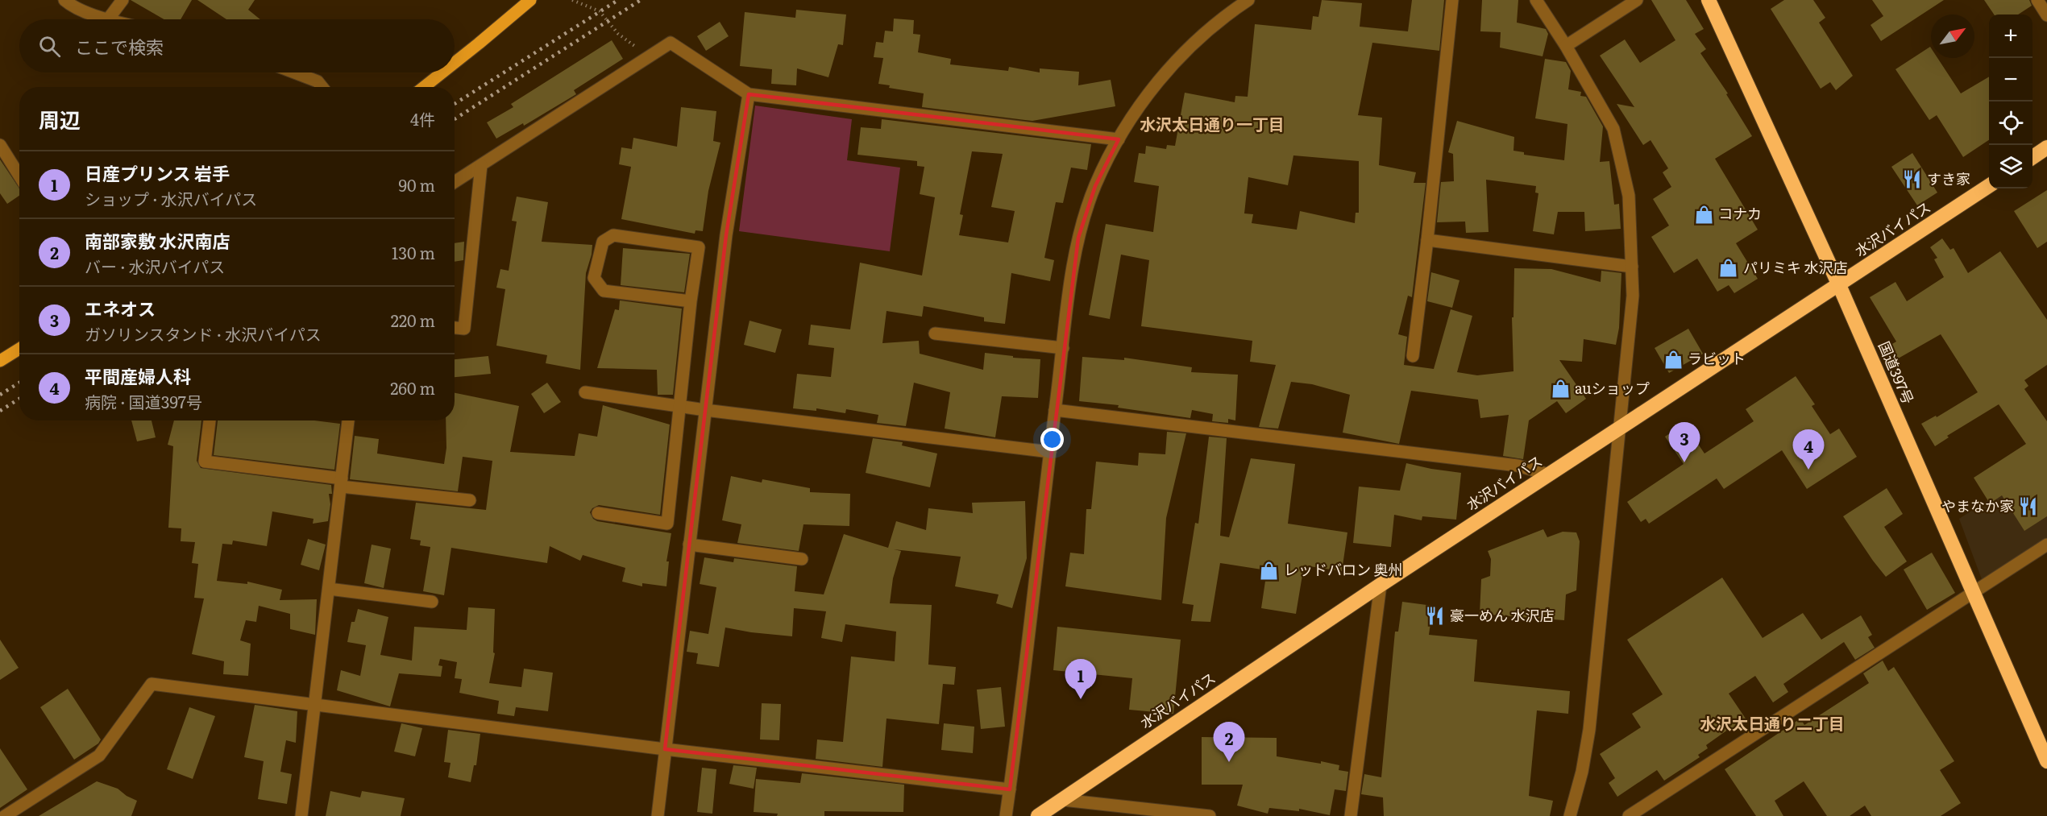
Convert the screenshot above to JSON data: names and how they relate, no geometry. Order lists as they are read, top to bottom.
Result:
{
  "streets": {
    "highway": ["水沢バイパス", "国道397号"]
  },
  "crossings": [
    ["水沢バイパス", "国道397号"]
  ],
  "districts": ["水沢太日通り一丁目", "水沢太日通り二丁目"],
  "places": {
    "restaurant": ["すき家", "やまなか家", "豪一めん 水沢店"],
    "shop": [
      "コナカ",
      "パリミキ 水沢店",
      "ラビット",
      "auショップ",
      "レッドバロン 奥州"
    ]
  },
  "north": "top right",
  "page": {
    "map_buttons": ["+", "−"],
    "search": "ここで検索",
    "heading": ["周辺", "4件"],
    "list": [
      {
        "mark": "1",
        "name": "日産プリンス 岩手",
        "note": "ショップ · 水沢バイパス",
        "value": "90 m"
      },
      {
        "mark": "2",
        "name": "南部家敷 水沢南店",
        "note": "バー · 水沢バイパス",
        "value": "130 m"
      },
      {
        "mark": "3",
        "name": "エネオス",
        "note": "ガソリンスタンド · 水沢バイパス",
        "value": "220 m"
      },
      {
        "mark": "4",
        "name": "平間産婦人科",
        "note": "病院 · 国道397号",
        "value": "260 m"
      }
    ],
    "pins": [
      "3",
      "4",
      "1",
      "2"
    ]
  }
}
